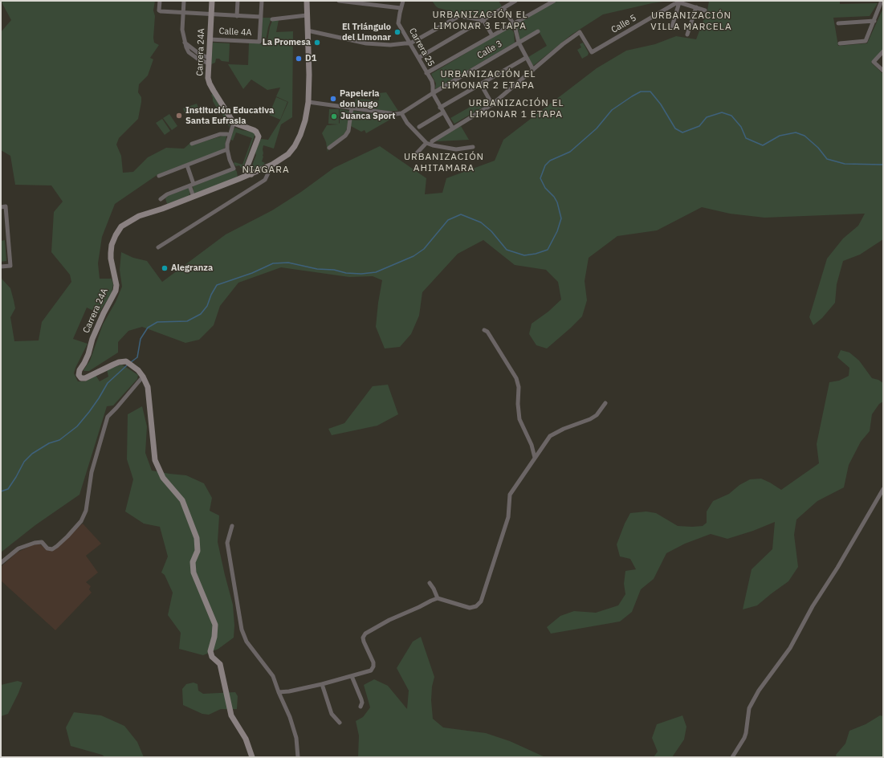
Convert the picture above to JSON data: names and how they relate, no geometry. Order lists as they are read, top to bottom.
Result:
{
  "streets": {
    "street": [
      "Calle 5",
      "Calle 4A",
      "Carrera 25",
      "Calle 3",
      "Carrera 24A"
    ]
  },
  "crossings": [
    ["Calle 4A", "Carrera 24A"],
    ["Carrera 25", "Calle 3"]
  ],
  "districts": [
    "URBANIZACIÓN EL LIMONAR 3 ETAPA",
    "URBANIZACIÓN VILLA MARCELA",
    "URBANIZACIÓN EL LIMONAR 2 ETAPA",
    "URBANIZACIÓN EL LIMONAR 1 ETAPA",
    "URBANIZACIÓN AHITAMARA",
    "NIAGARA"
  ],
  "places": [
    "El Triángulo del Limonar",
    "La Promesa",
    "D1",
    "Papeleria don hugo",
    "Institución Educativa Santa Eufrasia",
    "Juanca Sport",
    "Alegranza"
  ]
}
